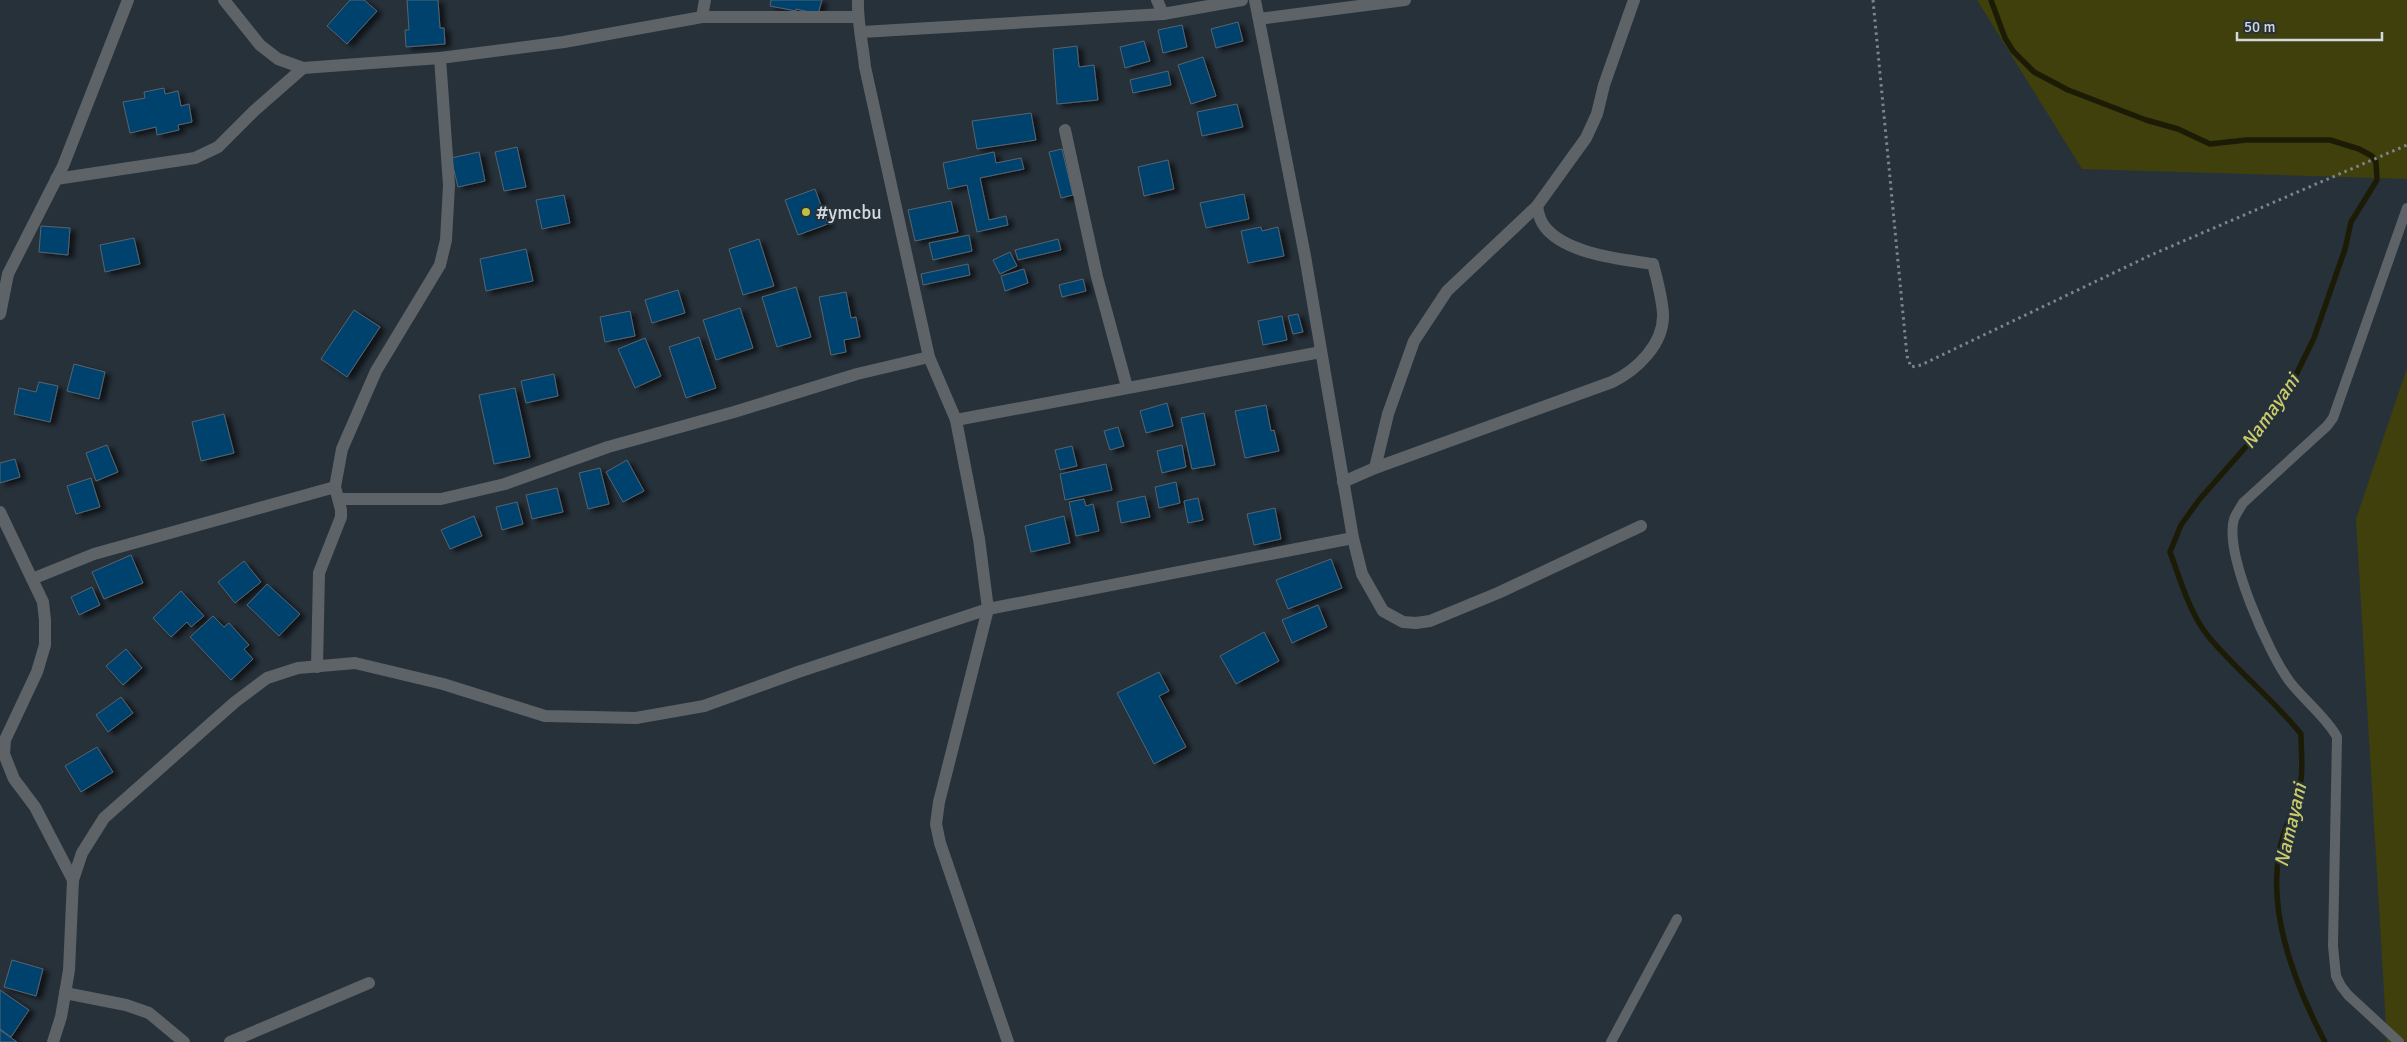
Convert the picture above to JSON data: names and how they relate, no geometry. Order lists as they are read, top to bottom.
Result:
{
  "water": ["Namayani"],
  "places": ["#ymcbu"],
  "scale_bar": "50 m"
}
